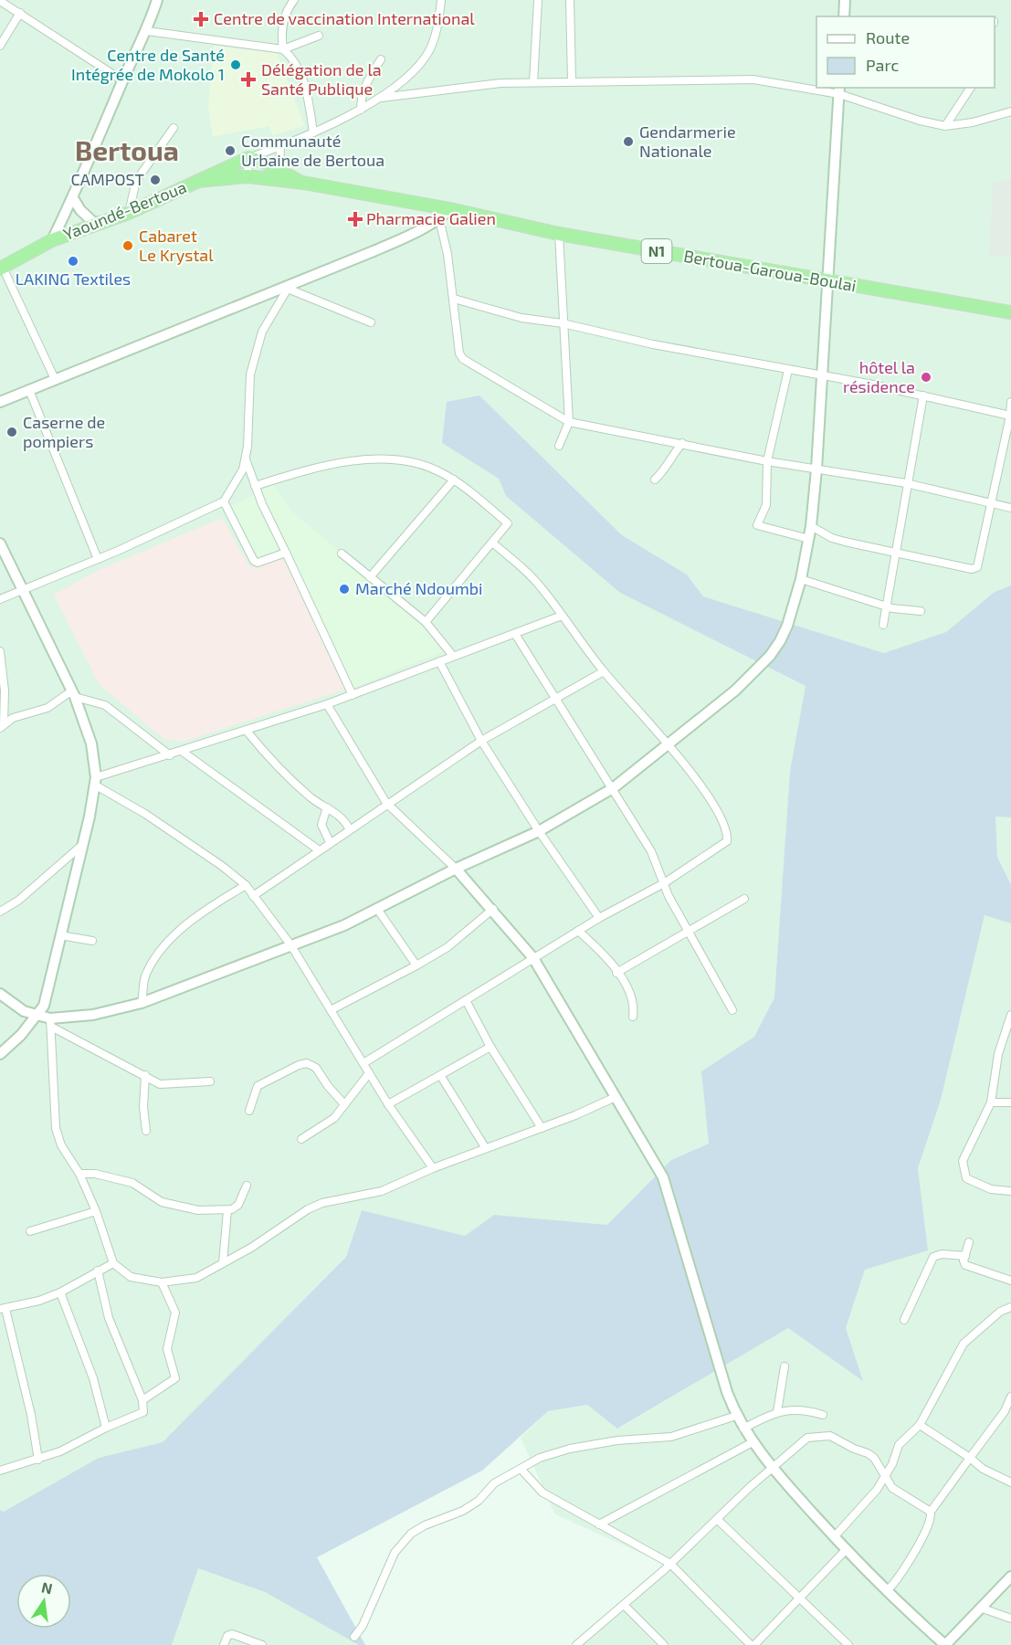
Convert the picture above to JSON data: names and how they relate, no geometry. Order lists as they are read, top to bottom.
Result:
{
  "streets": {
    "highway": ["Yaoundé-Bertoua", "N1", "Bertoua-Garoua-Boulai"]
  },
  "crossings": [
    ["Yaoundé-Bertoua", "N1"],
    ["Yaoundé-Bertoua", "Bertoua-Garoua-Boulai"]
  ],
  "districts": ["Bertoua"],
  "places": {
    "health": ["Centre de vaccination International", "Délégation de la Santé Publique", "Pharmacie Galien"],
    "other": [
      "Centre de Santé Intégrée de Mokolo 1",
      "Gendarmerie Nationale",
      "Communauté Urbaine de Bertoua",
      "CAMPOST",
      "Cabaret Le Krystal",
      "LAKING Textiles",
      "hôtel la résidence",
      "Caserne de pompiers",
      "Marché Ndoumbi"
    ]
  },
  "legend": ["Route", "Parc"],
  "north": "top"
}
